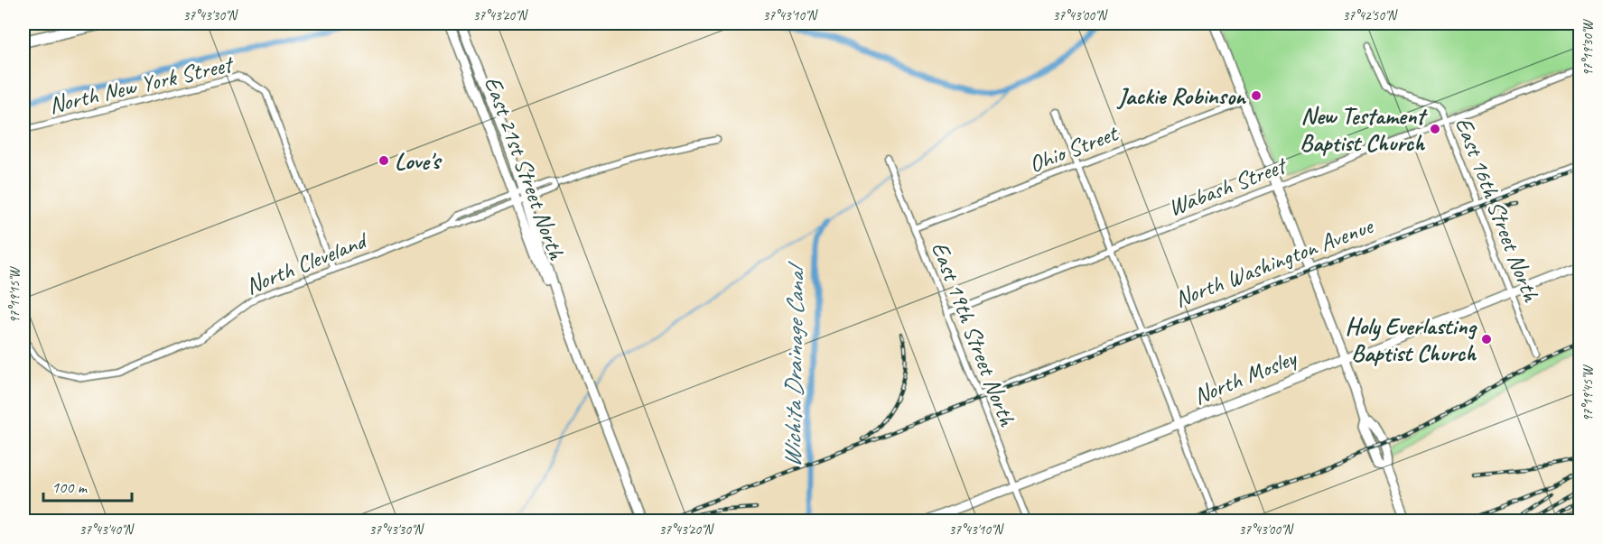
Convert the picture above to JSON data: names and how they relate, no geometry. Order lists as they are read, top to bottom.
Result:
{
  "streets": {
    "street": [
      "North New York Street",
      "Ohio Street",
      "East 21st Street North",
      "Wabash Street",
      "East 16th Street North",
      "North Washington Avenue",
      "North Cleveland",
      "East 19th Street North",
      "North Mosley"
    ]
  },
  "crossings": [
    ["North New York Street", "North Cleveland"],
    ["Ohio Street", "East 19th Street North"],
    ["East 21st Street North", "North Cleveland"],
    ["Wabash Street", "East 16th Street North"],
    ["Wabash Street", "East 19th Street North"],
    ["East 16th Street North", "North Washington Avenue"],
    ["East 16th Street North", "North Mosley"],
    ["North Washington Avenue", "East 19th Street North"],
    ["East 19th Street North", "North Mosley"]
  ],
  "water": ["Wichita Drainage Canal"],
  "places": [
    "Jackie Robinson",
    "New Testament Baptist Church",
    "Love's",
    "Holy Everlasting Baptist Church"
  ],
  "scale_bar": "100 m",
  "coordinates": [
    "37°43'30\"N",
    "37°43'20\"N",
    "37°43'10\"N",
    "37°43'00\"N",
    "37°42'50\"N",
    "97°19'30\"W",
    "97°19'15\"W",
    "97°19'45\"W",
    "37°43'40\"N"
  ]
}
